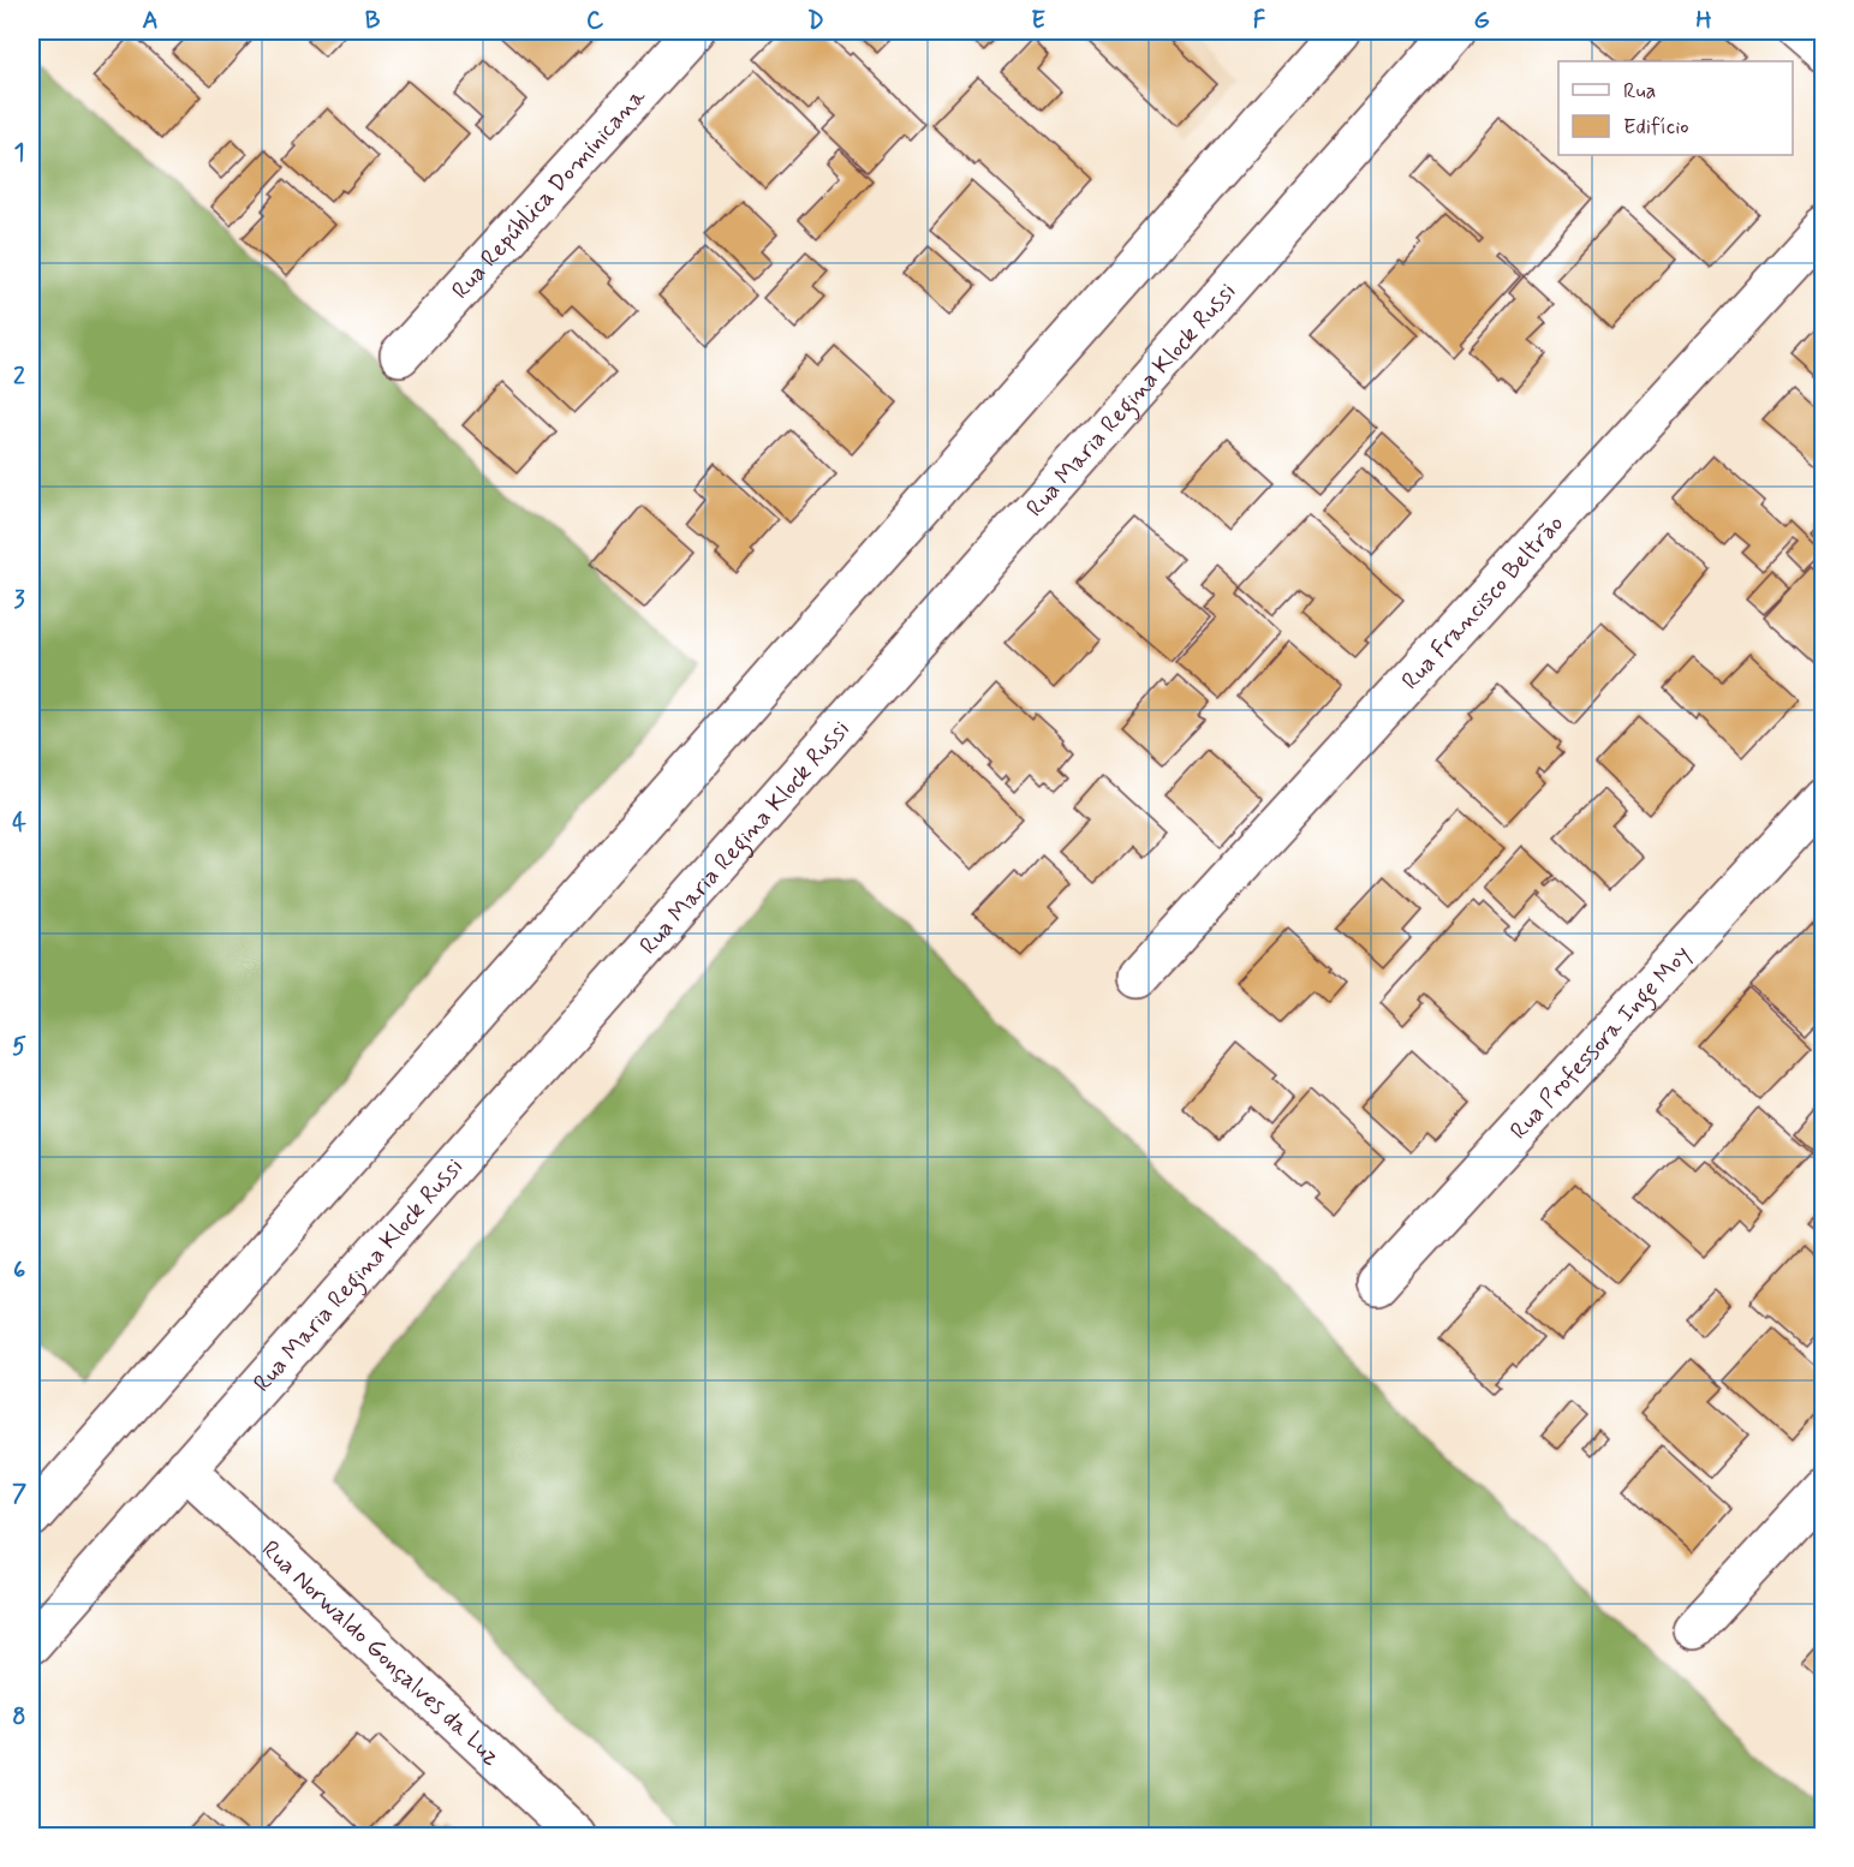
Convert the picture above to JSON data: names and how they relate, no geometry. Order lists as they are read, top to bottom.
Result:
{
  "streets": {
    "street": [
      "Rua República Dominicana",
      "Rua Maria Regina Klock Russi",
      "Rua Francisco Beltrão",
      "Rua Professora Inge Moy",
      "Rua Norwaldo Gonçalves da Luz"
    ]
  },
  "crossings": [
    ["Rua Maria Regina Klock Russi", "Rua Norwaldo Gonçalves da Luz"]
  ],
  "legend": ["Rua", "Edifício"],
  "grid": {
    "columns": [
      "A",
      "B",
      "C",
      "D",
      "E",
      "F",
      "G",
      "H"
    ],
    "rows": [
      "1",
      "2",
      "3",
      "4",
      "5",
      "6",
      "7",
      "8"
    ]
  }
}
